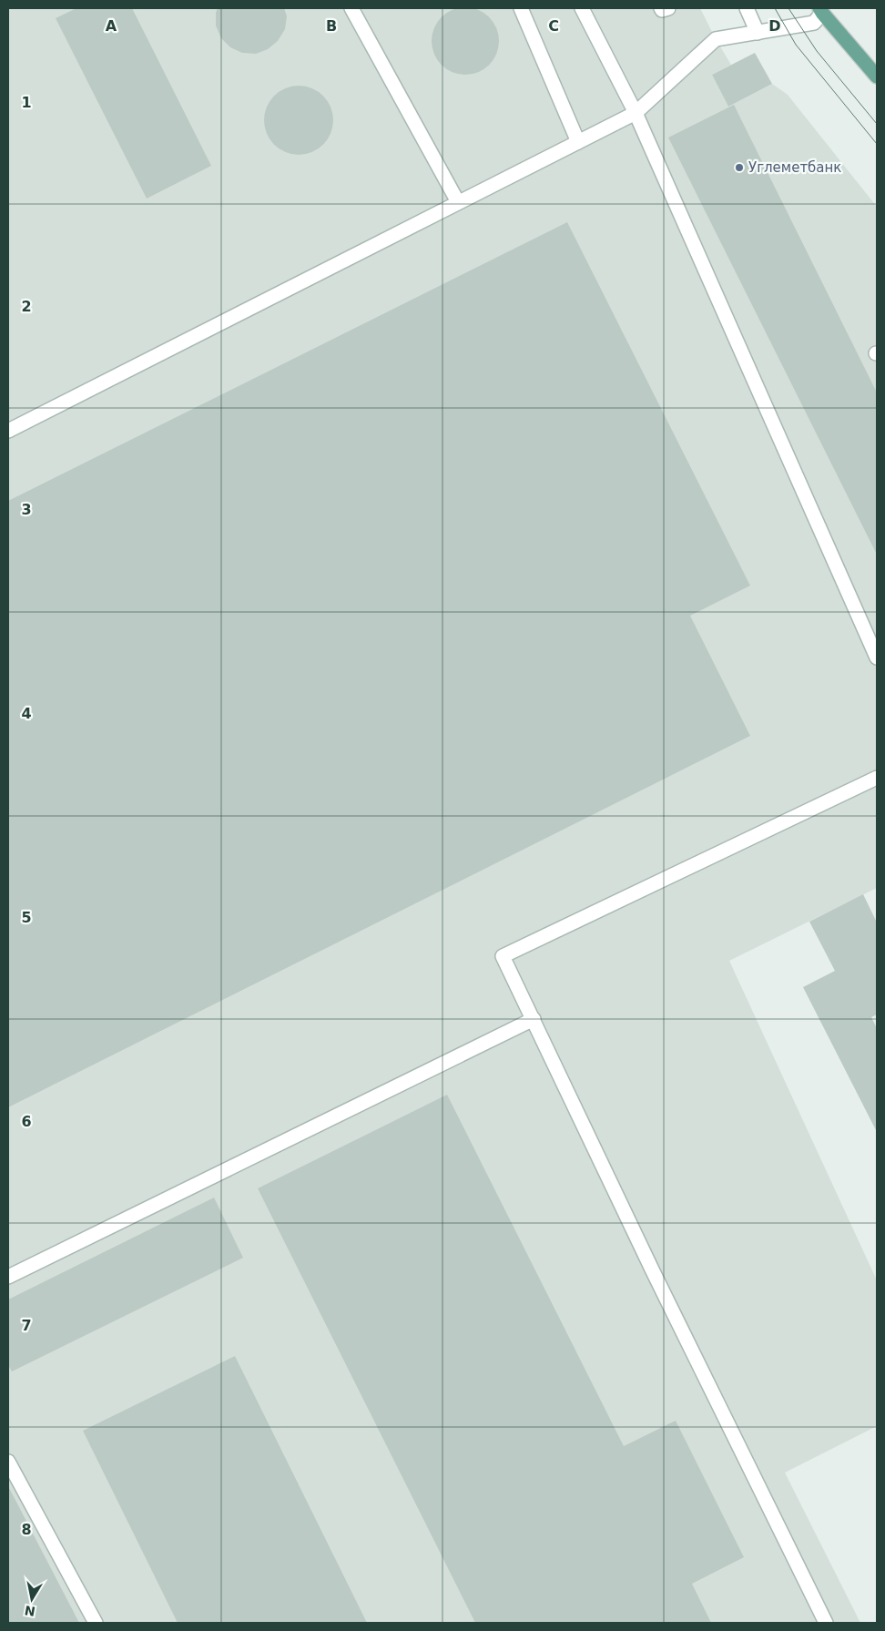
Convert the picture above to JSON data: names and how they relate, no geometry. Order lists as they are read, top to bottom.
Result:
{
  "places": ["Углеметбанк"],
  "north": "bottom",
  "grid": {
    "columns": [
      "A",
      "B",
      "C",
      "D"
    ],
    "rows": [
      "1",
      "2",
      "3",
      "4",
      "5",
      "6",
      "7",
      "8"
    ]
  }
}
